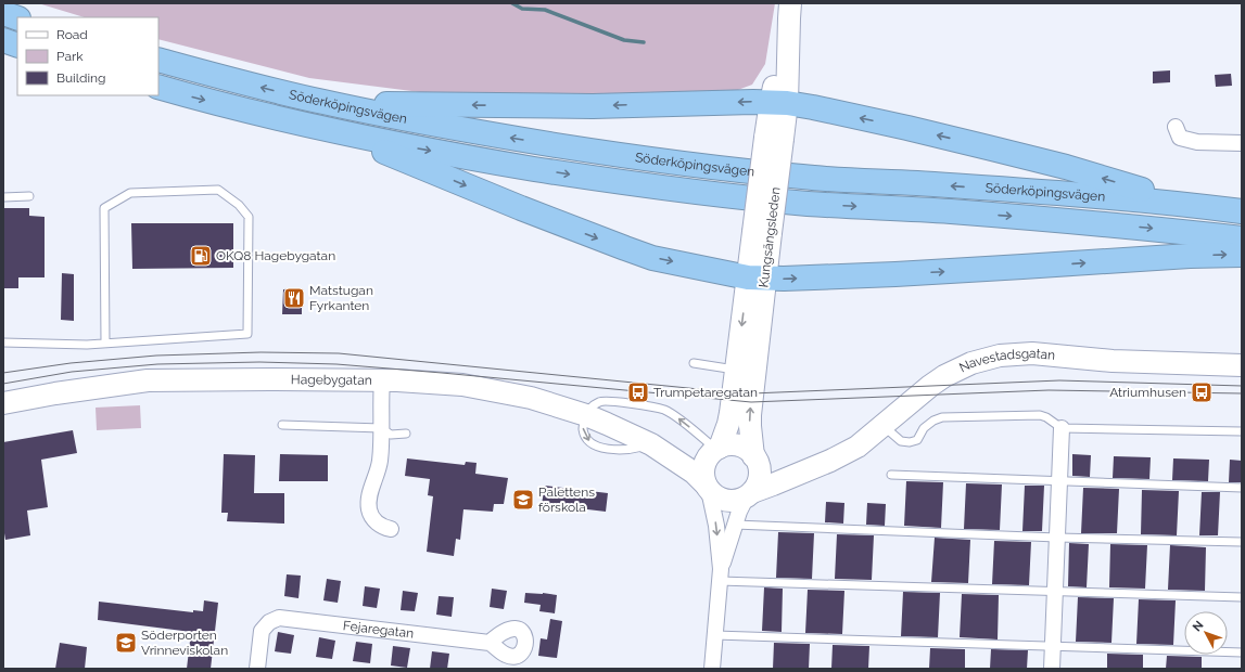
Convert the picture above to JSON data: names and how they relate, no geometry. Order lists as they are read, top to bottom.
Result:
{
  "streets": {
    "highway": ["Söderköpingsvägen"],
    "street": [
      "Kungsängsleden",
      "Navestadsgatan",
      "Hagebygatan",
      "Fejaregatan"
    ]
  },
  "crossings": [
    ["Kungsängsleden", "Navestadsgatan"],
    ["Kungsängsleden", "Hagebygatan"],
    ["Navestadsgatan", "Hagebygatan"]
  ],
  "places": {
    "fuel station": ["OKQ8 Hagebygatan"],
    "restaurant": ["Matstugan Fyrkanten"],
    "bus stop": ["Trumpetaregatan", "Atriumhusen"],
    "school or university": ["Palettens förskola", "Söderporten Vrinneviskolan"]
  },
  "legend": ["Road", "Park", "Building"],
  "north": "top left"
}
